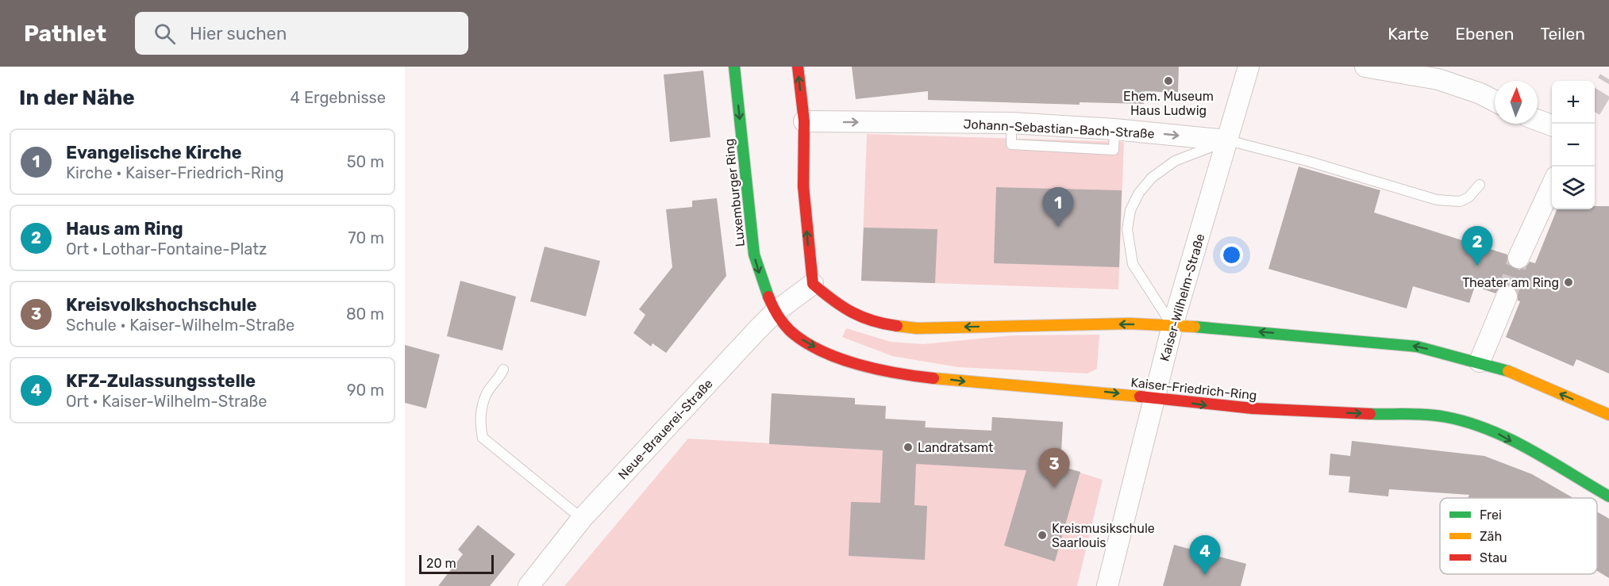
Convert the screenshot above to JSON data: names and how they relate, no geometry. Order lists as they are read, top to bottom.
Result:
{
  "streets": {
    "street": [
      "Johann-Sebastian-Bach-Straße",
      "Luxemburger Ring",
      "Kaiser-Wilhelm-Straße",
      "Kaiser-Friedrich-Ring",
      "Neue-Brauerei-Straße"
    ]
  },
  "crossings": [
    ["Johann-Sebastian-Bach-Straße", "Kaiser-Wilhelm-Straße"],
    ["Luxemburger Ring", "Kaiser-Friedrich-Ring"],
    ["Luxemburger Ring", "Neue-Brauerei-Straße"],
    ["Kaiser-Wilhelm-Straße", "Kaiser-Friedrich-Ring"],
    ["Kaiser-Friedrich-Ring", "Neue-Brauerei-Straße"]
  ],
  "one_way": ["Johann-Sebastian-Bach-Straße"],
  "places": [
    "Ehem. Museum Haus Ludwig",
    "Theater am Ring",
    "Landratsamt",
    "Kreismusikschule Saarlouis"
  ],
  "legend": ["Frei", "Zäh", "Stau"],
  "scale_bar": "20 m",
  "north": "top",
  "page": {
    "header": "Pathlet",
    "search": "Hier suchen",
    "nav": ["Karte", "Ebenen", "Teilen"],
    "heading": ["In der Nähe", "4 Ergebnisse"],
    "map_buttons": ["+", "−"],
    "list": [
      {
        "mark": "1",
        "name": "Evangelische Kirche",
        "note": "Kirche · Kaiser-Friedrich-Ring",
        "value": "50 m"
      },
      {
        "mark": "2",
        "name": "Haus am Ring",
        "note": "Ort · Lothar-Fontaine-Platz",
        "value": "70 m"
      },
      {
        "mark": "3",
        "name": "Kreisvolkshochschule",
        "note": "Schule · Kaiser-Wilhelm-Straße",
        "value": "80 m"
      },
      {
        "mark": "4",
        "name": "KFZ-Zulassungsstelle",
        "note": "Ort · Kaiser-Wilhelm-Straße",
        "value": "90 m"
      }
    ],
    "pins": [
      "1",
      "2",
      "3",
      "4"
    ],
    "scale": "20 m"
  }
}
